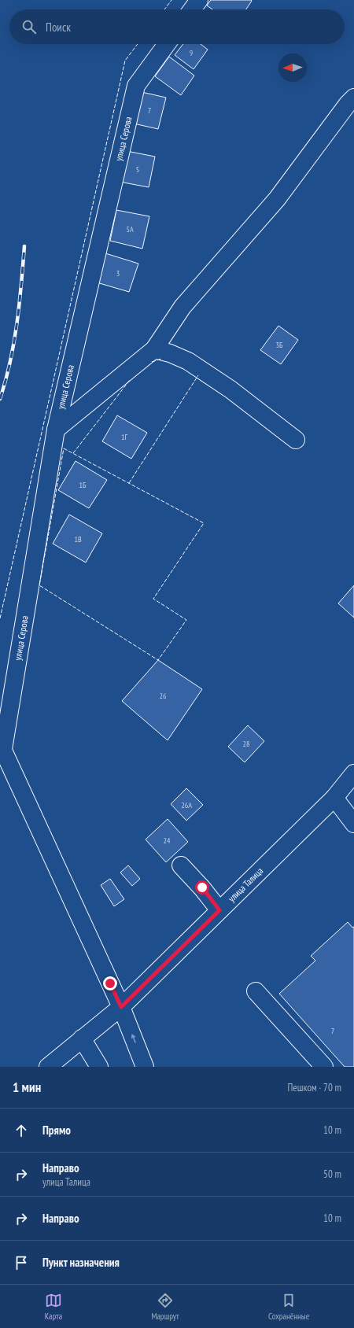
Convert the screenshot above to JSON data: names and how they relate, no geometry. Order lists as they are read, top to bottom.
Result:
{
  "streets": {
    "street": ["улица Серова", "улица Талица"]
  },
  "house_numbers": [
    "9",
    "7",
    "5",
    "5А",
    "3",
    "3Б",
    "1Г",
    "1Б",
    "1В",
    "26",
    "28",
    "26А",
    "24",
    "7"
  ],
  "north": "left",
  "page": {
    "search": "Поиск",
    "heading": ["1 мин", "Пешком · 70 m"],
    "list": [
      ["Прямо", "10 m"],
      ["Направо", "улица Талица", "50 m"],
      ["Направо", "10 m"],
      "Пункт назначения"
    ],
    "nav": ["Карта", "Маршрут", "Сохранённые"]
  }
}
